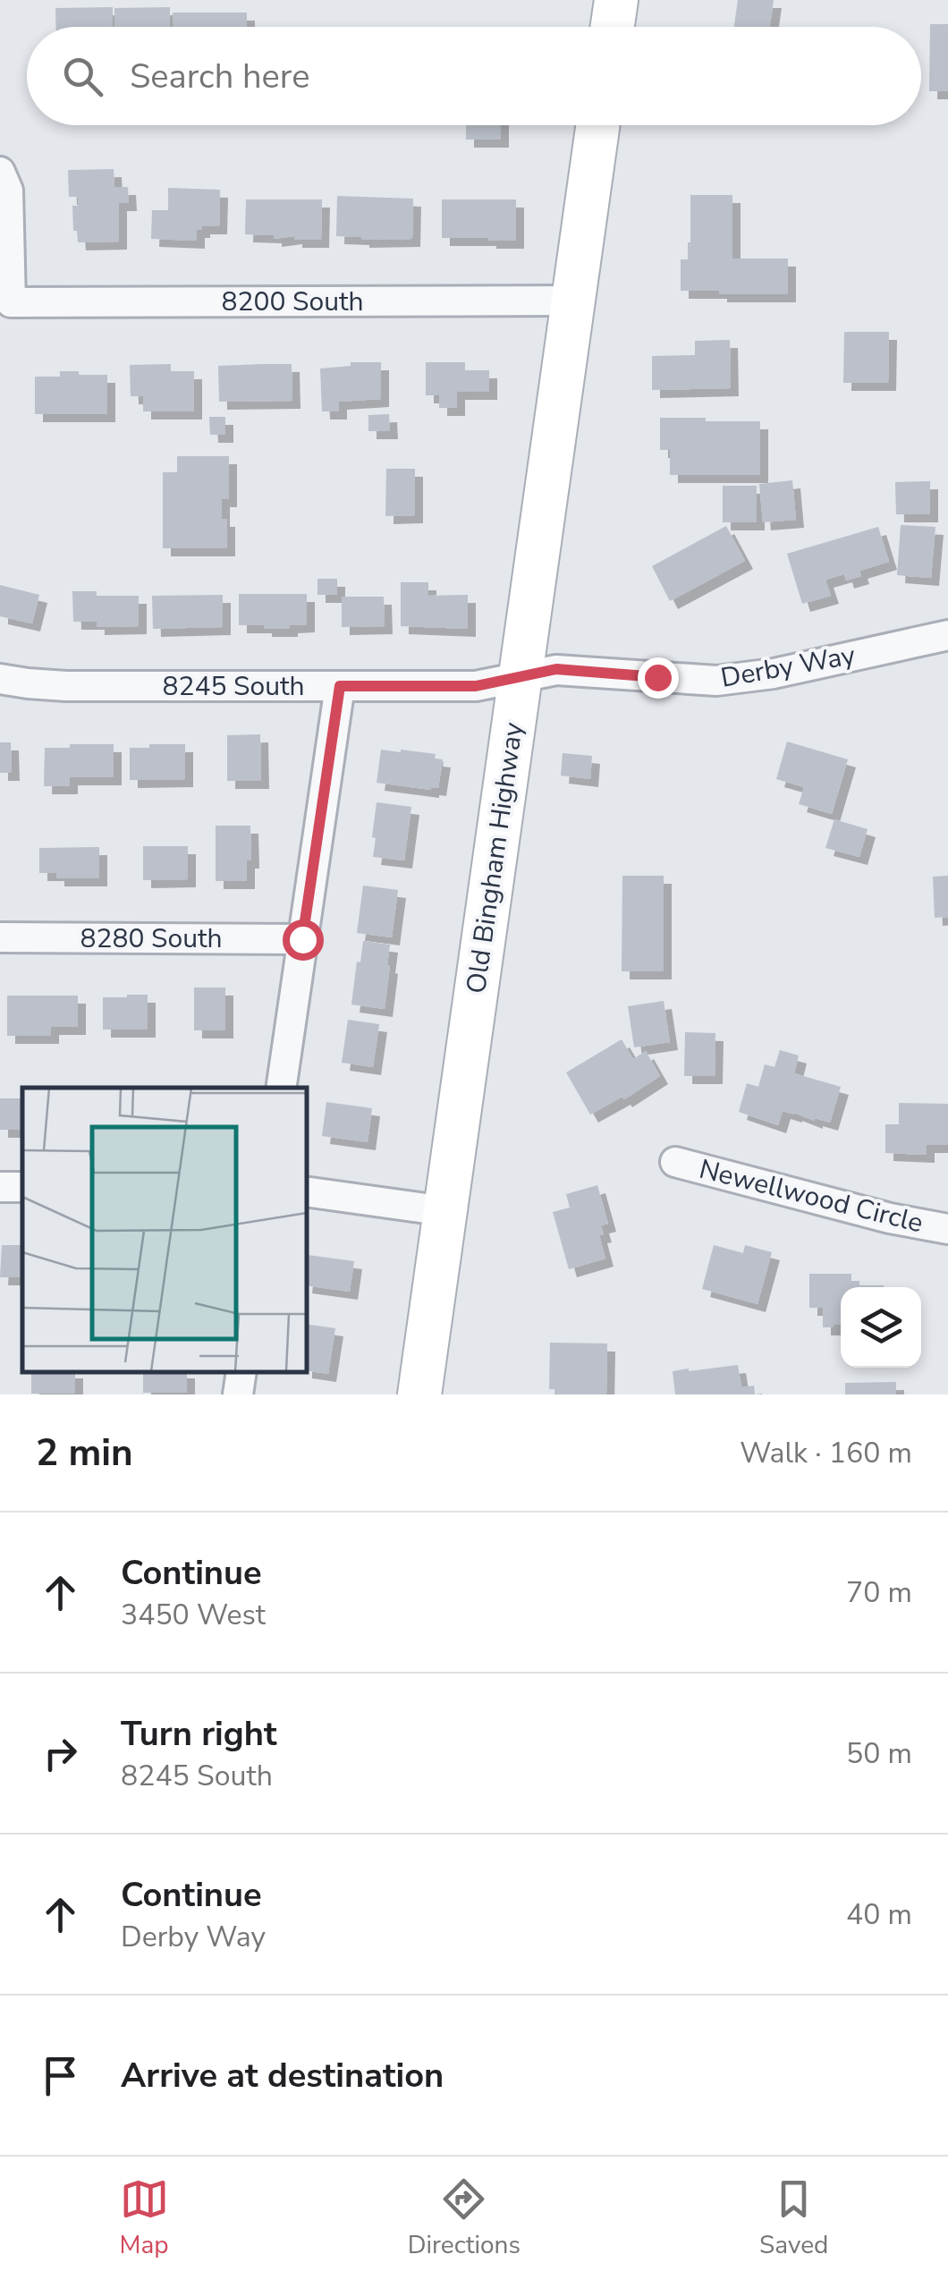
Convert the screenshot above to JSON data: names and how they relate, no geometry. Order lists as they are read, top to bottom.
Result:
{
  "streets": {
    "street": [
      "8200 South",
      "Derby Way",
      "8245 South",
      "Old Bingham Highway",
      "8280 South",
      "Newellwood Circle"
    ]
  },
  "crossings": [
    ["8200 South", "Old Bingham Highway"],
    ["Derby Way", "8245 South"],
    ["Derby Way", "Old Bingham Highway"],
    ["8245 South", "Old Bingham Highway"]
  ],
  "page": {
    "search": "Search here",
    "heading": ["2 min", "Walk · 160 m"],
    "list": [
      ["Continue", "3450 West", "70 m"],
      ["Turn right", "8245 South", "50 m"],
      ["Continue", "Derby Way", "40 m"],
      "Arrive at destination"
    ],
    "nav": ["Map", "Directions", "Saved"]
  }
}
